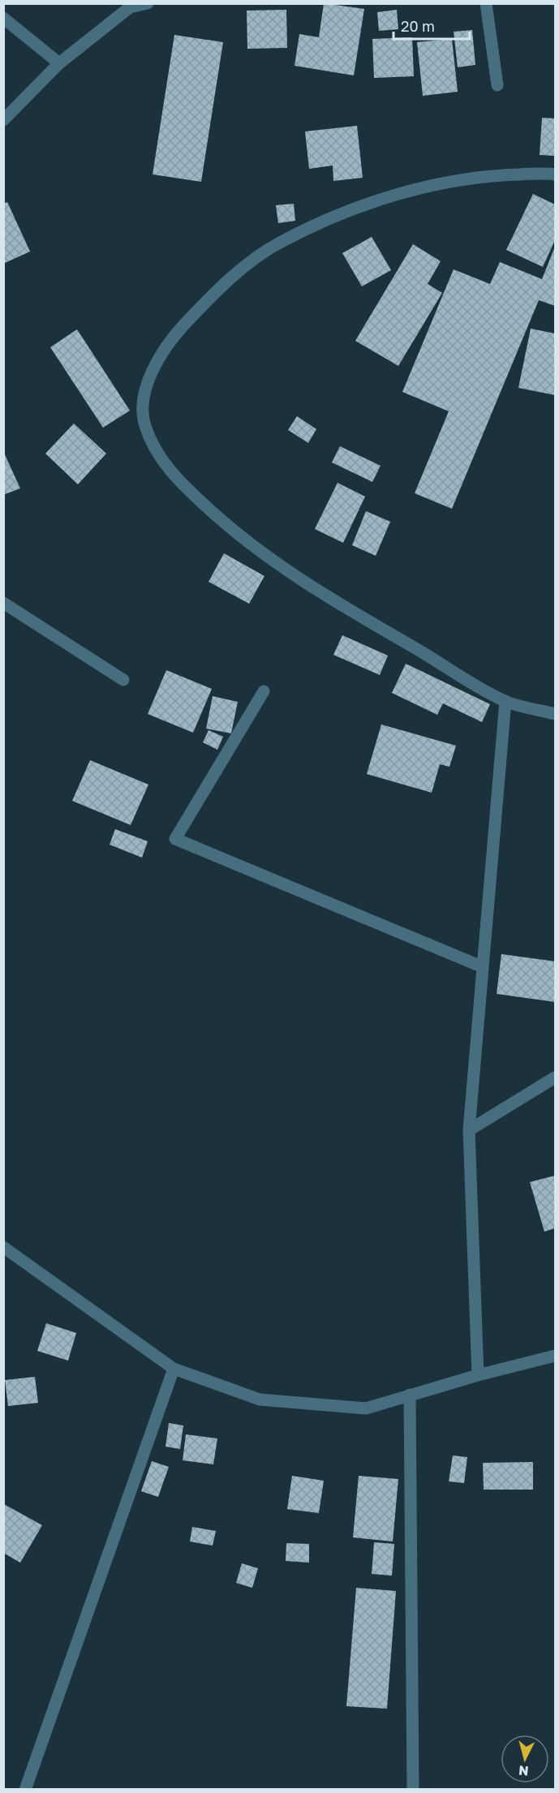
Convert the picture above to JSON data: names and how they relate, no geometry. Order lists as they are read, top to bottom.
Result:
{
  "scale_bar": "20 m",
  "north": "bottom"
}
